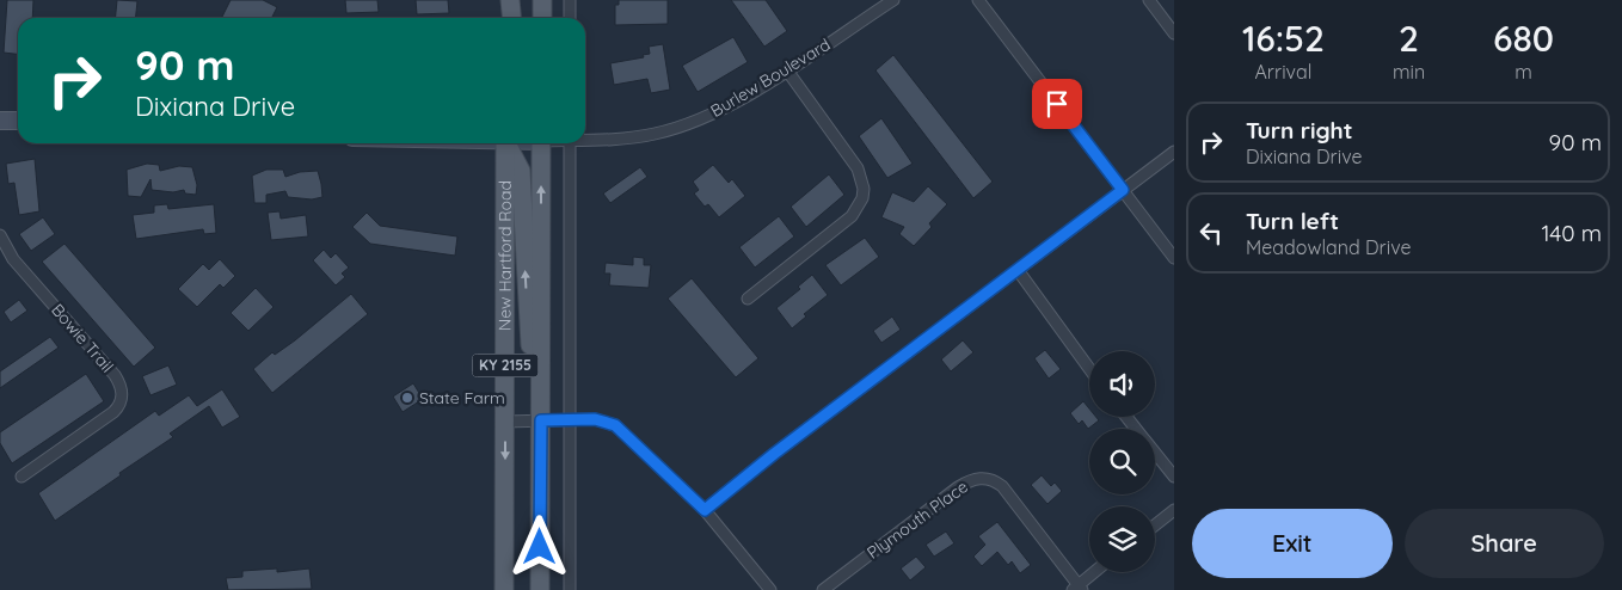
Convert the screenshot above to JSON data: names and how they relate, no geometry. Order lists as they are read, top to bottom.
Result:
{
  "streets": {
    "main road": ["New Hartford Road", "KY 2155"],
    "street": ["Burlew Boulevard", "Bowie Trail", "Plymouth Place"]
  },
  "places": ["State Farm"],
  "page": {
    "eta": [
      "16:52",
      "Arrival",
      "2",
      "min",
      "680",
      "m"
    ],
    "turn": ["90 m", "Dixiana Drive"],
    "list": [
      {
        "name": "Turn right",
        "note": "Dixiana Drive",
        "value": "90 m"
      },
      {
        "name": "Turn left",
        "note": "Meadowland Drive",
        "value": "140 m"
      }
    ],
    "buttons": ["Exit", "Share"]
  }
}
